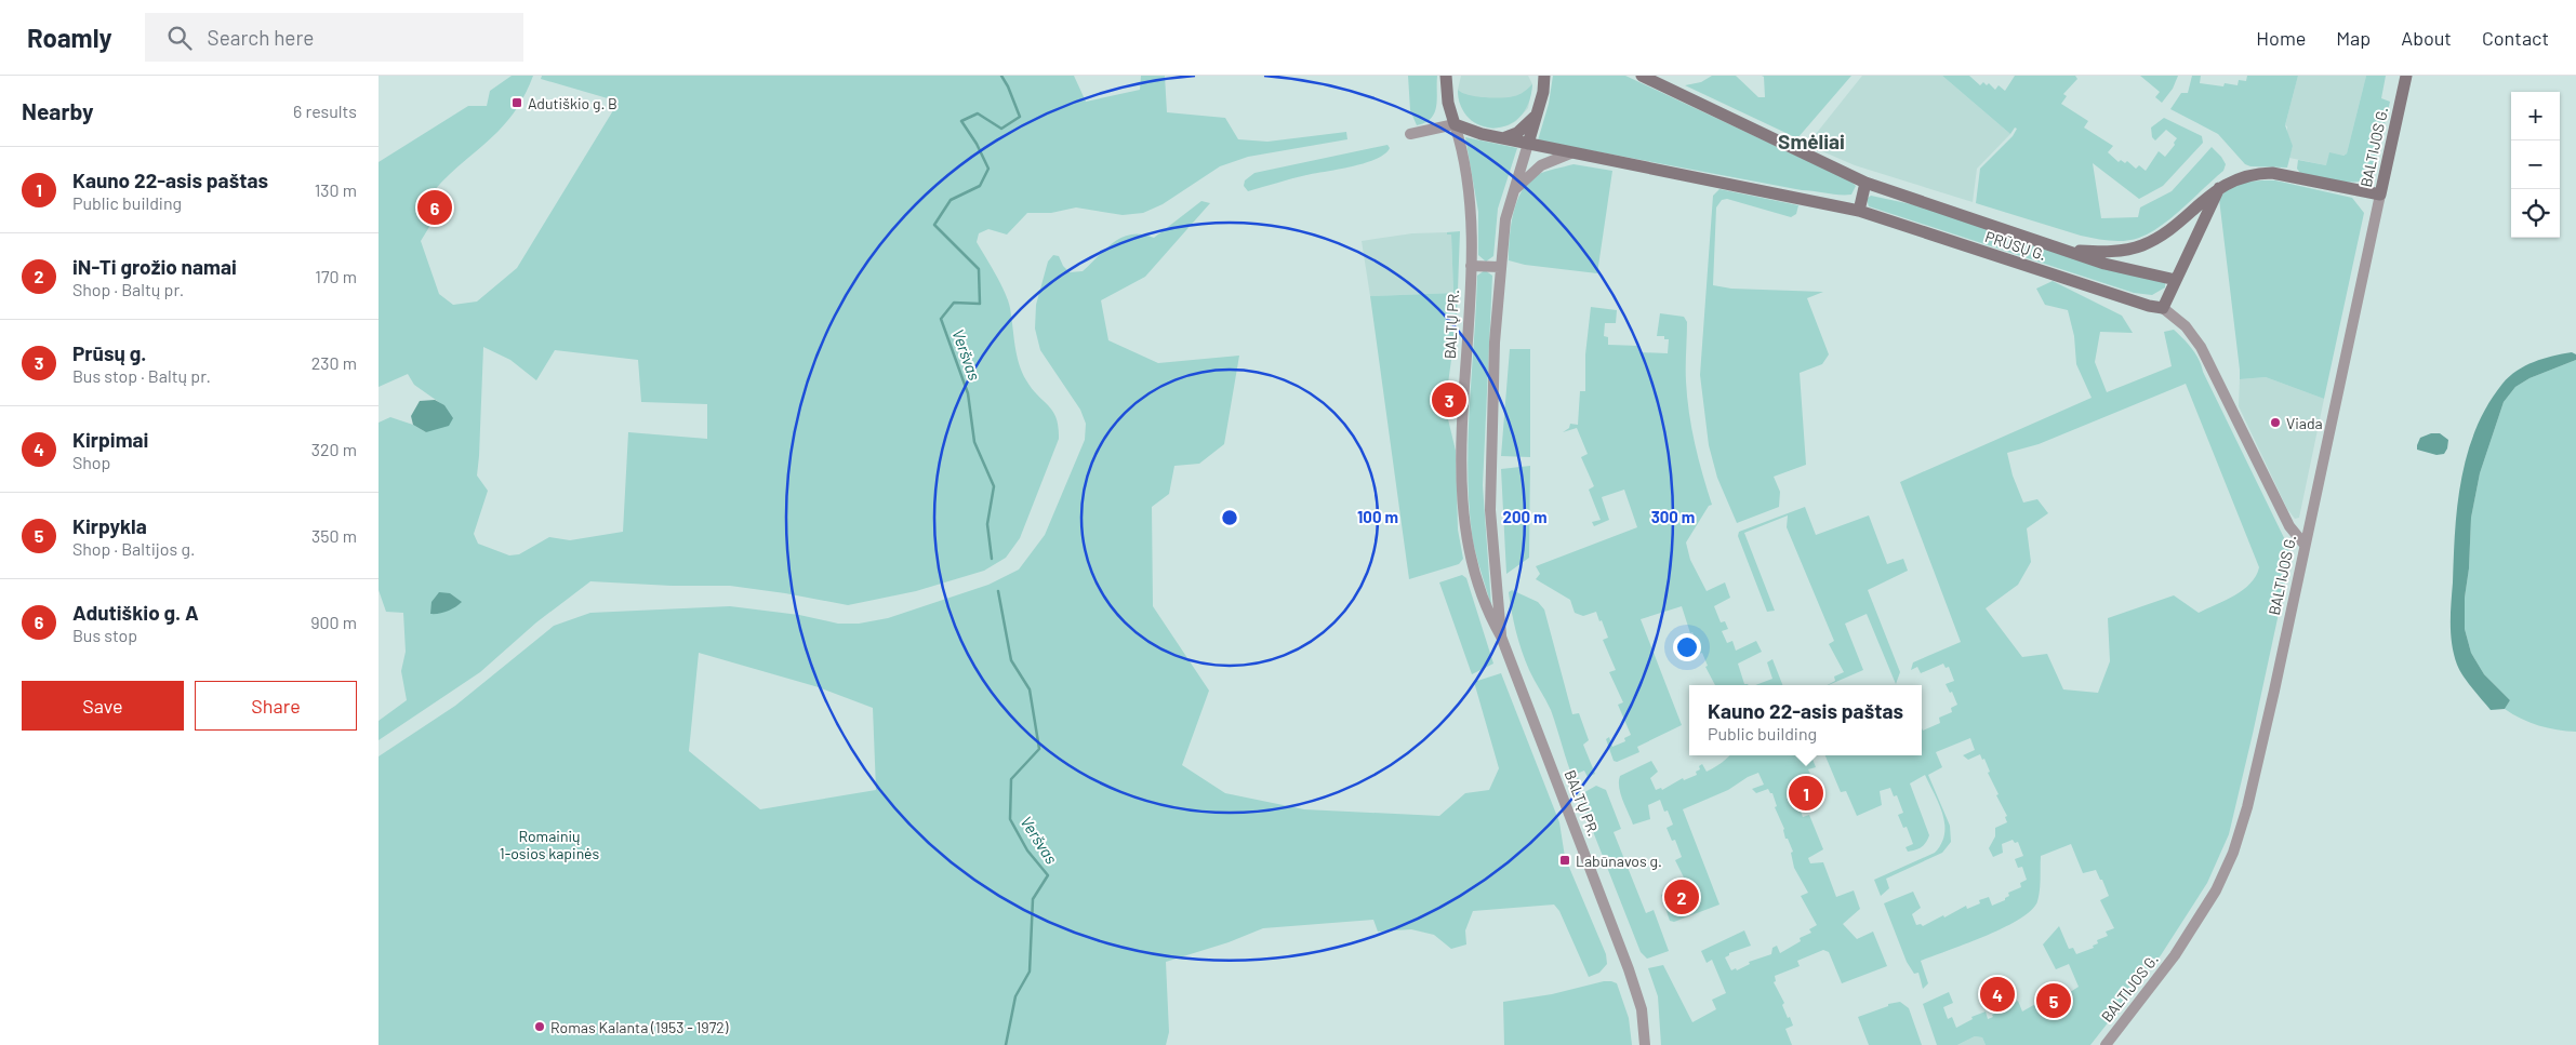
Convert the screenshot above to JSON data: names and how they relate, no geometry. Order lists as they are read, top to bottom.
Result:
{
  "streets": {
    "main road": ["BALTIJOS G.", "PRŪSŲ G.", "BALTŲ PR."]
  },
  "crossings": [
    ["BALTIJOS G.", "PRŪSŲ G."],
    ["PRŪSŲ G.", "BALTŲ PR."]
  ],
  "districts": ["Smėliai"],
  "water": ["Veršvas"],
  "parks": ["Romainių 1-osios kapinės"],
  "places": {
    "transit": ["Adutiškio g. B", "Labūnavos g."],
    "other": ["Viada", "Romas Kalanta (1953 - 1972)"]
  },
  "page": {
    "header": "Roamly",
    "search": "Search here",
    "nav": [
      "Home",
      "Map",
      "About",
      "Contact"
    ],
    "heading": ["Nearby", "6 results"],
    "map_buttons": ["+", "−"],
    "list": [
      {
        "mark": "1",
        "name": "Kauno 22-asis paštas",
        "note": "Public building",
        "value": "130 m"
      },
      {
        "mark": "2",
        "name": "iN-Ti grožio namai",
        "note": "Shop · Baltų pr.",
        "value": "170 m"
      },
      {
        "mark": "3",
        "name": "Prūsų g.",
        "note": "Bus stop · Baltų pr.",
        "value": "230 m"
      },
      {
        "mark": "4",
        "name": "Kirpimai",
        "note": "Shop",
        "value": "320 m"
      },
      {
        "mark": "5",
        "name": "Kirpykla",
        "note": "Shop · Baltijos g.",
        "value": "350 m"
      },
      {
        "mark": "6",
        "name": "Adutiškio g. A",
        "note": "Bus stop",
        "value": "900 m"
      }
    ],
    "pins": [
      "6",
      "3",
      "1",
      "2",
      "4",
      "5"
    ],
    "buttons": ["Save", "Share"],
    "popup": ["Kauno 22-asis paštas", "Public building"]
  },
  "rings": ["100 m", "200 m", "300 m"]
}
